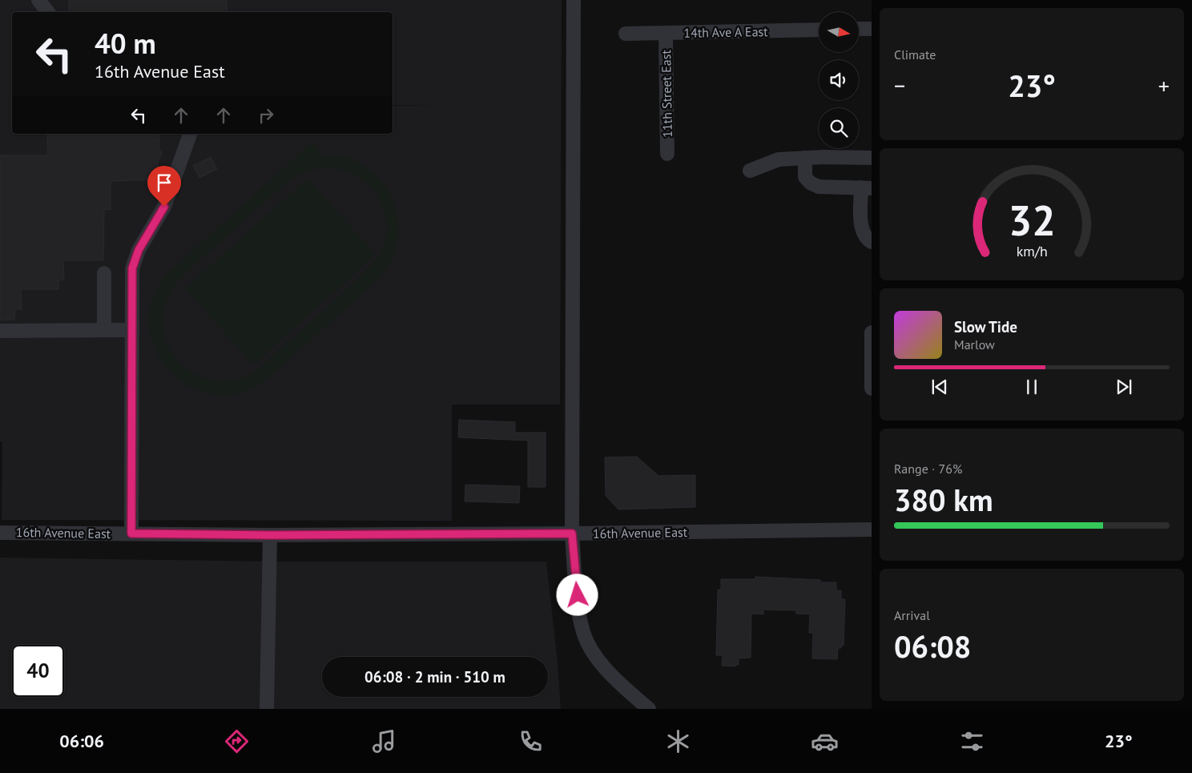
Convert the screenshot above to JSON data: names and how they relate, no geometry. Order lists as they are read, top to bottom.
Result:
{
  "streets": {
    "street": ["14th Ave A East", "11th Street East", "16th Avenue East"]
  },
  "crossings": [
    ["14th Ave A East", "11th Street East"]
  ],
  "north": "right",
  "page": {
    "tile": [
      "Climate",
      ["Range · 76%", "380 km"],
      ["Arrival", "06:08"]
    ],
    "turn": ["40 m", "16th Avenue East"],
    "heat": ["−", "23°", "+"],
    "song": ["Slow Tide", "Marlow"],
    "limit": "40",
    "trip": "06:08 · 2 min · 510 m",
    "tabs": ["06:06", "23°"],
    "gauge": ["32", "km/h"]
  }
}
